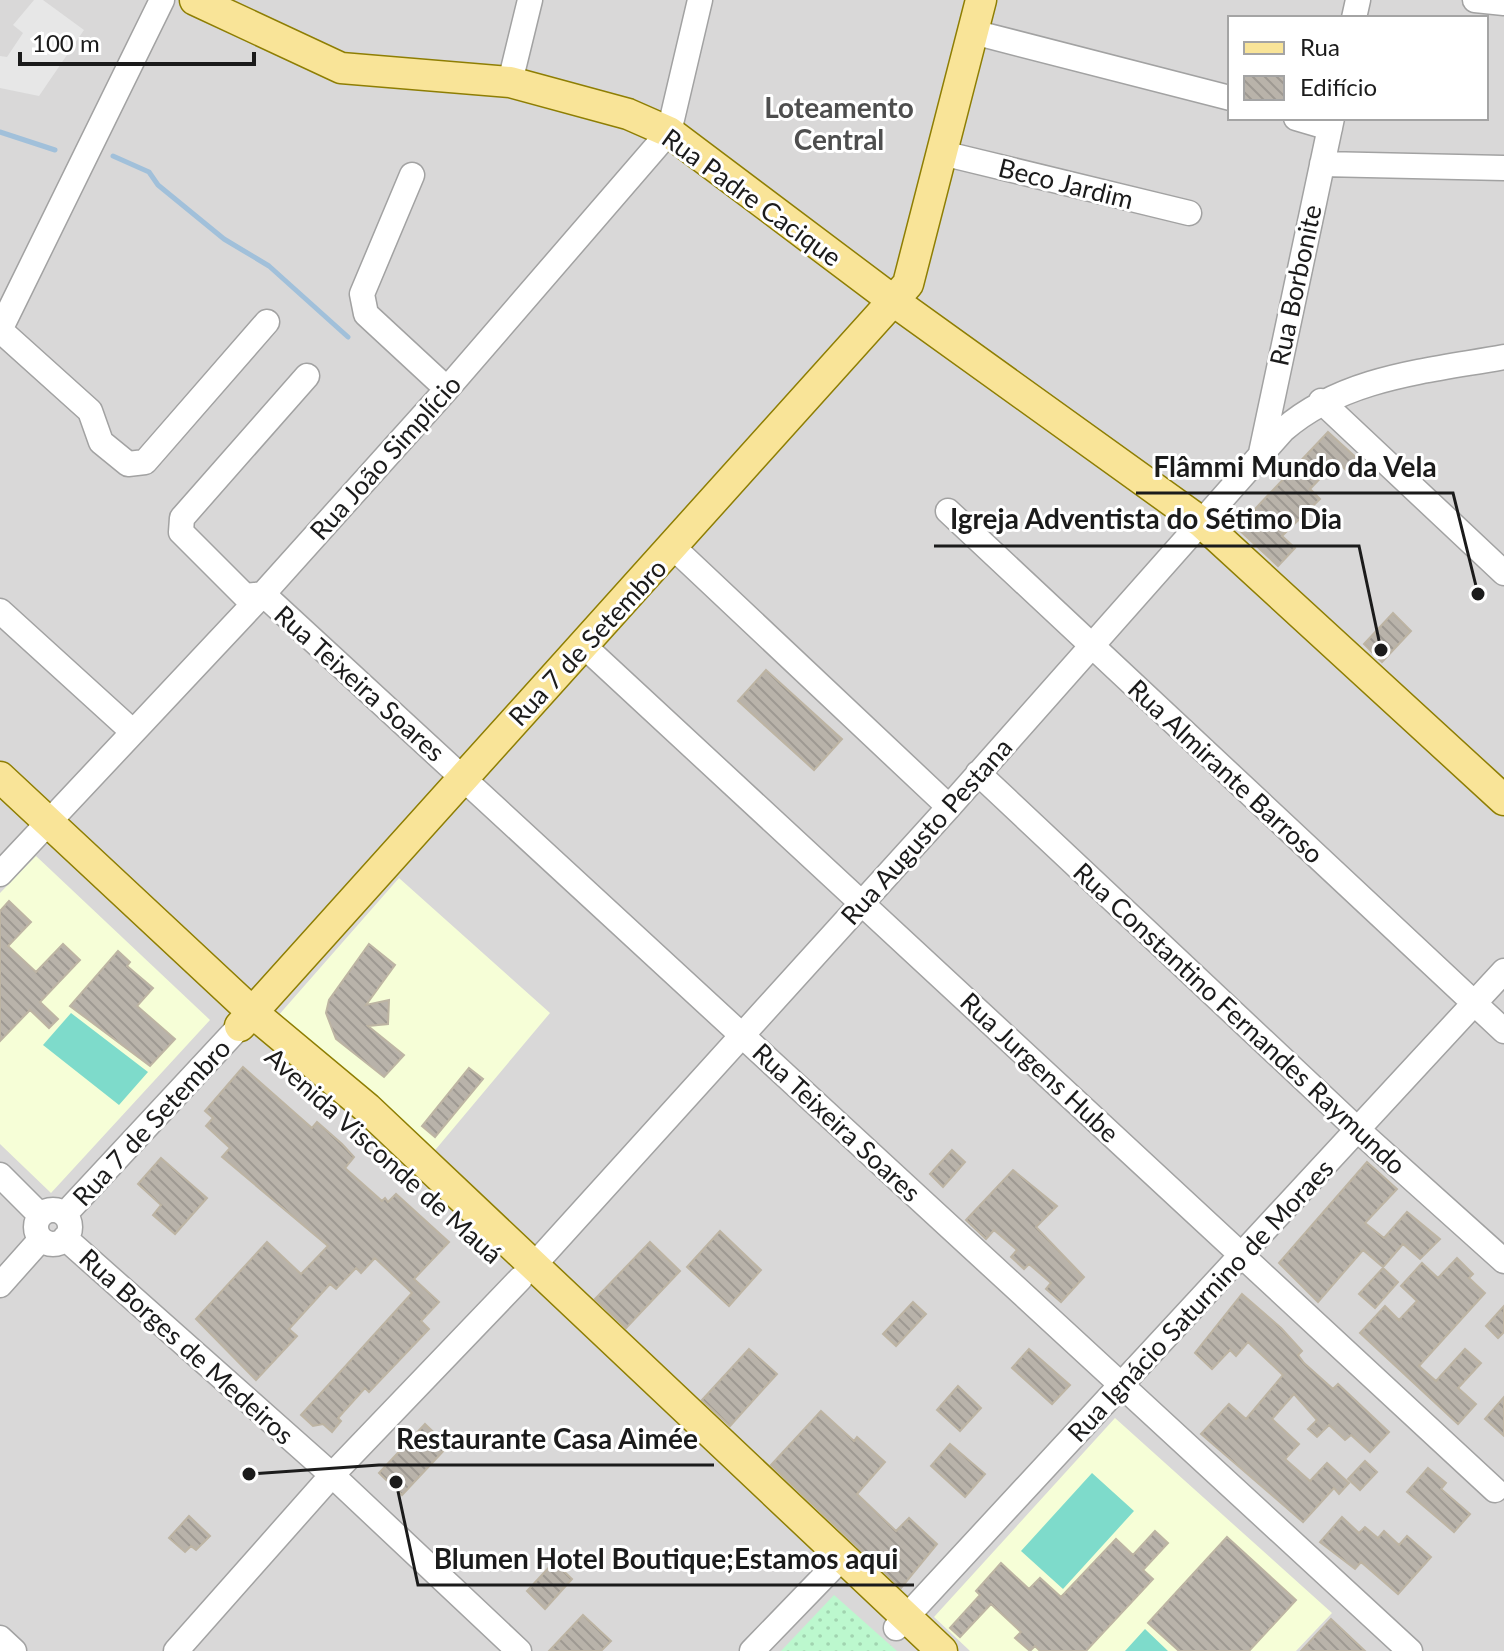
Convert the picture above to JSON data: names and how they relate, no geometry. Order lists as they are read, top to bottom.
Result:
{
  "streets": {
    "main road": ["Rua Padre Cacique", "Rua 7 de Setembro", "Avenida Visconde de Mauá"],
    "street": [
      "Beco Jardim",
      "Rua Borbonite",
      "Rua João Simplício",
      "Rua Teixeira Soares",
      "Rua Almirante Barroso",
      "Rua Augusto Pestana",
      "Rua Constantino Fernandes Raymundo",
      "Rua Jurgens Hube",
      "Rua Ignácio Saturnino de Moraes",
      "Rua Borges de Medeiros"
    ]
  },
  "crossings": [
    ["Beco Jardim", "Rua 7 de Setembro"],
    ["Rua Padre Cacique", "Rua João Simplício"],
    ["Rua Padre Cacique", "Rua 7 de Setembro"],
    ["Rua Padre Cacique", "Rua Augusto Pestana"],
    ["Rua Borbonite", "Rua Augusto Pestana"],
    ["Rua João Simplício", "Rua Teixeira Soares"],
    ["Rua João Simplício", "Avenida Visconde de Mauá"],
    ["Rua 7 de Setembro", "Rua Teixeira Soares"],
    ["Rua 7 de Setembro", "Rua Jurgens Hube"],
    ["Rua 7 de Setembro", "Avenida Visconde de Mauá"],
    ["Rua 7 de Setembro", "Rua Borges de Medeiros"],
    ["Rua Teixeira Soares", "Rua Augusto Pestana"],
    ["Rua Teixeira Soares", "Rua Ignácio Saturnino de Moraes"],
    ["Rua Almirante Barroso", "Rua Augusto Pestana"],
    ["Rua Almirante Barroso", "Rua Ignácio Saturnino de Moraes"],
    ["Rua Augusto Pestana", "Rua Constantino Fernandes Raymundo"],
    ["Rua Augusto Pestana", "Rua Jurgens Hube"],
    ["Rua Augusto Pestana", "Avenida Visconde de Mauá"],
    ["Rua Augusto Pestana", "Rua Borges de Medeiros"],
    ["Rua Constantino Fernandes Raymundo", "Rua Ignácio Saturnino de Moraes"],
    ["Rua Jurgens Hube", "Rua Ignácio Saturnino de Moraes"],
    ["Avenida Visconde de Mauá", "Rua Ignácio Saturnino de Moraes"]
  ],
  "districts": ["Loteamento Central"],
  "places": [
    "Flâmmi Mundo da Vela",
    "Igreja Adventista do Sétimo Dia",
    "Restaurante Casa Aimée",
    "Blumen Hotel Boutique;Estamos aqui"
  ],
  "legend": ["Rua", "Edifício"],
  "scale_bar": "100 m"
}
